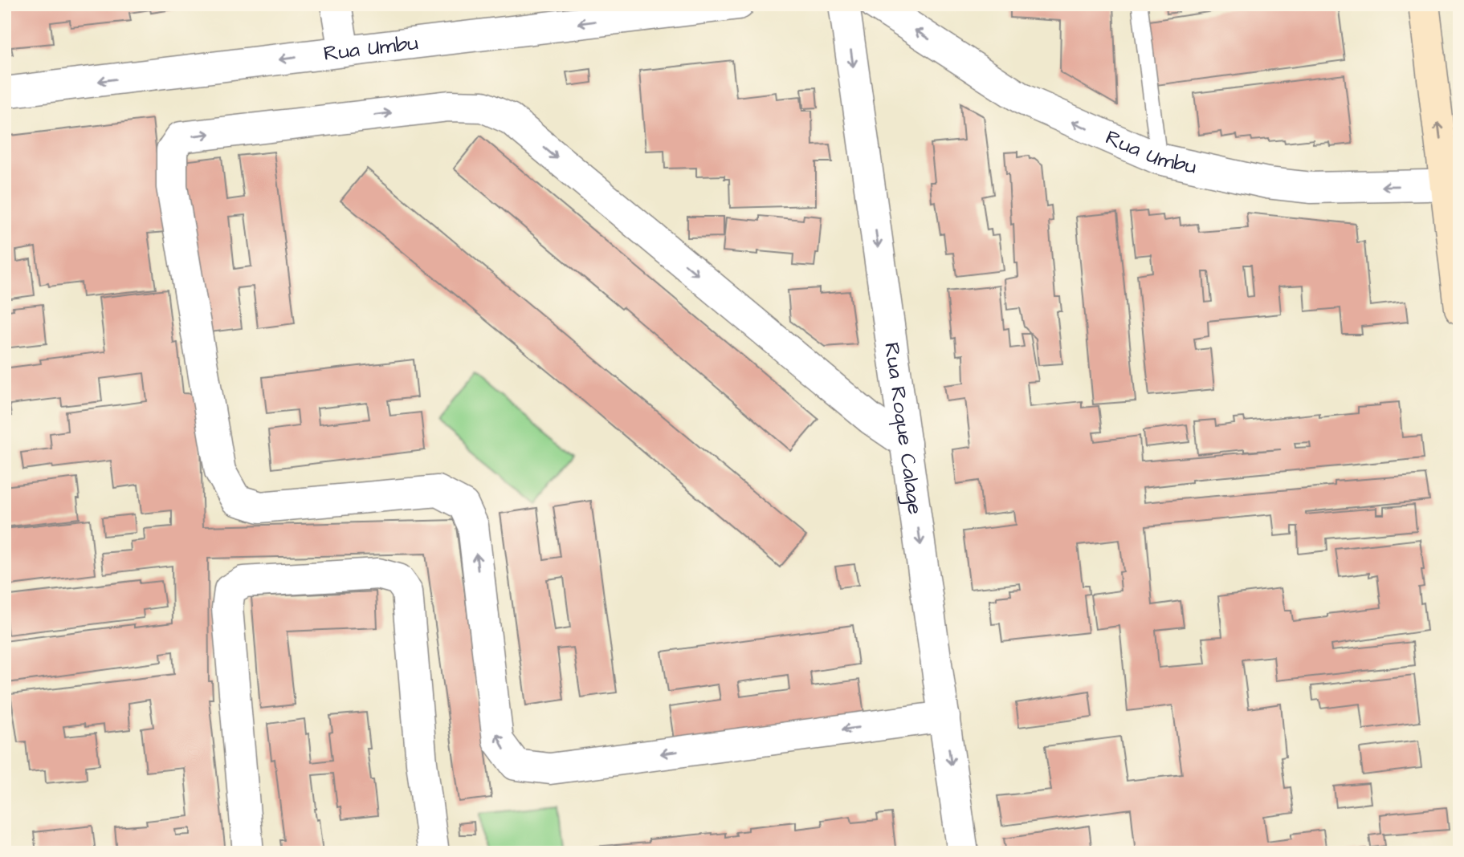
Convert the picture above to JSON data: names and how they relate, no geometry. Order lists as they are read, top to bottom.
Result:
{
  "streets": {
    "street": ["Rua Umbu", "Rua Roque Calage"]
  },
  "one_way": ["Rua Umbu", "Rua Roque Calage"]
}
